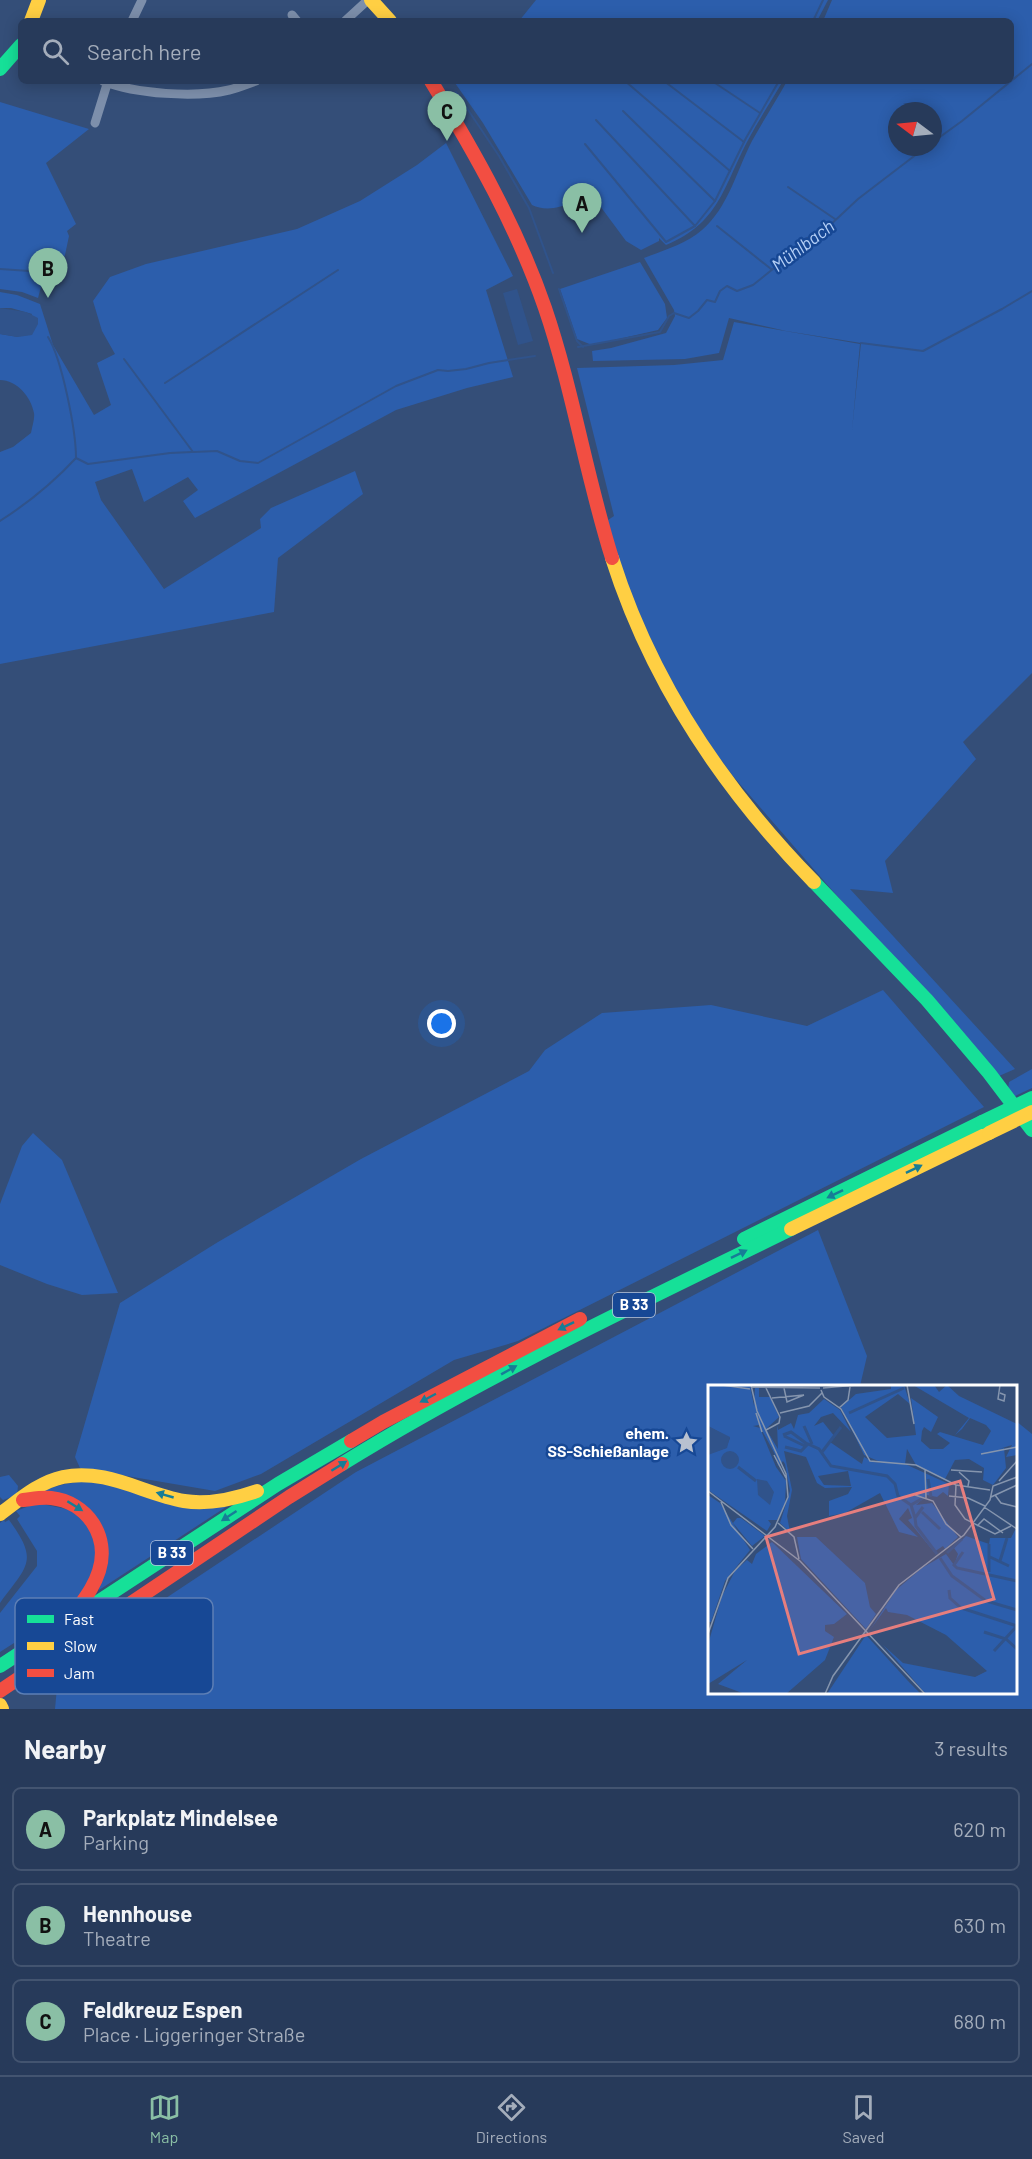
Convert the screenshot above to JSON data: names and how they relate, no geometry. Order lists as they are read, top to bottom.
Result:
{
  "streets": {
    "main road": ["B 33"]
  },
  "water": ["Mühlbach"],
  "places": {
    "place": ["ehem. SS-Schießanlage"]
  },
  "legend": ["Fast", "Slow", "Jam"],
  "north": "left",
  "page": {
    "search": "Search here",
    "pins": ["C", "A", "B"],
    "heading": ["Nearby", "3 results"],
    "list": [
      {
        "mark": "A",
        "name": "Parkplatz Mindelsee",
        "note": "Parking",
        "value": "620 m"
      },
      {
        "mark": "B",
        "name": "Hennhouse",
        "note": "Theatre",
        "value": "630 m"
      },
      {
        "mark": "C",
        "name": "Feldkreuz Espen",
        "note": "Place · Liggeringer Straße",
        "value": "680 m"
      }
    ],
    "nav": ["Map", "Directions", "Saved"]
  }
}
